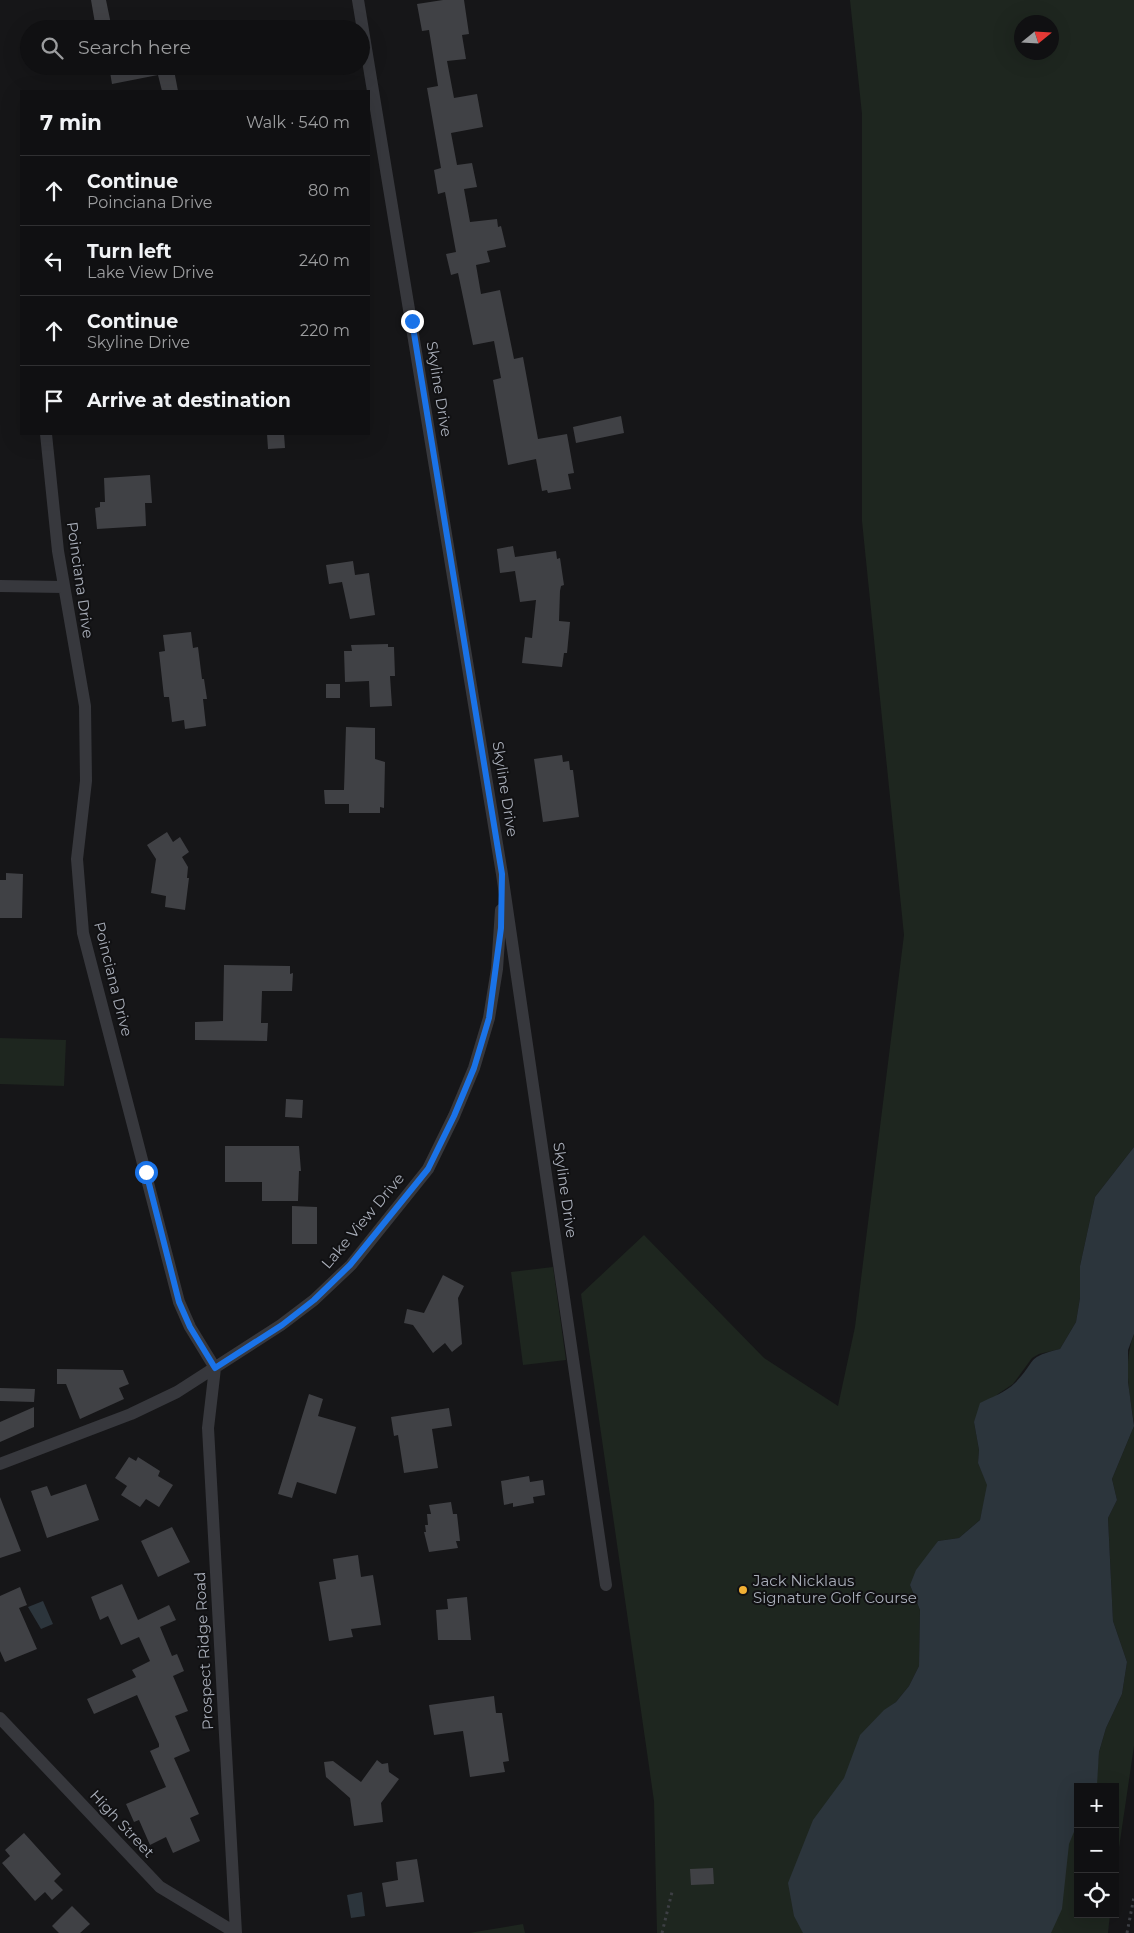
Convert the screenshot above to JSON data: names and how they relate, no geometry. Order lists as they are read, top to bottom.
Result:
{
  "streets": {
    "street": [
      "Skyline Drive",
      "Poinciana Drive",
      "Lake View Drive",
      "Prospect Ridge Road",
      "High Street"
    ]
  },
  "crossings": [
    ["Skyline Drive", "Lake View Drive"],
    ["Poinciana Drive", "Lake View Drive"],
    ["Poinciana Drive", "Prospect Ridge Road"],
    ["Lake View Drive", "Prospect Ridge Road"],
    ["Prospect Ridge Road", "High Street"]
  ],
  "places": ["Jack Nicklaus Signature Golf Course"],
  "north": "right",
  "page": {
    "search": "Search here",
    "heading": ["7 min", "Walk · 540 m"],
    "list": [
      ["Continue", "Poinciana Drive", "80 m"],
      ["Turn left", "Lake View Drive", "240 m"],
      ["Continue", "Skyline Drive", "220 m"],
      "Arrive at destination"
    ],
    "map_buttons": ["+", "−"]
  }
}
